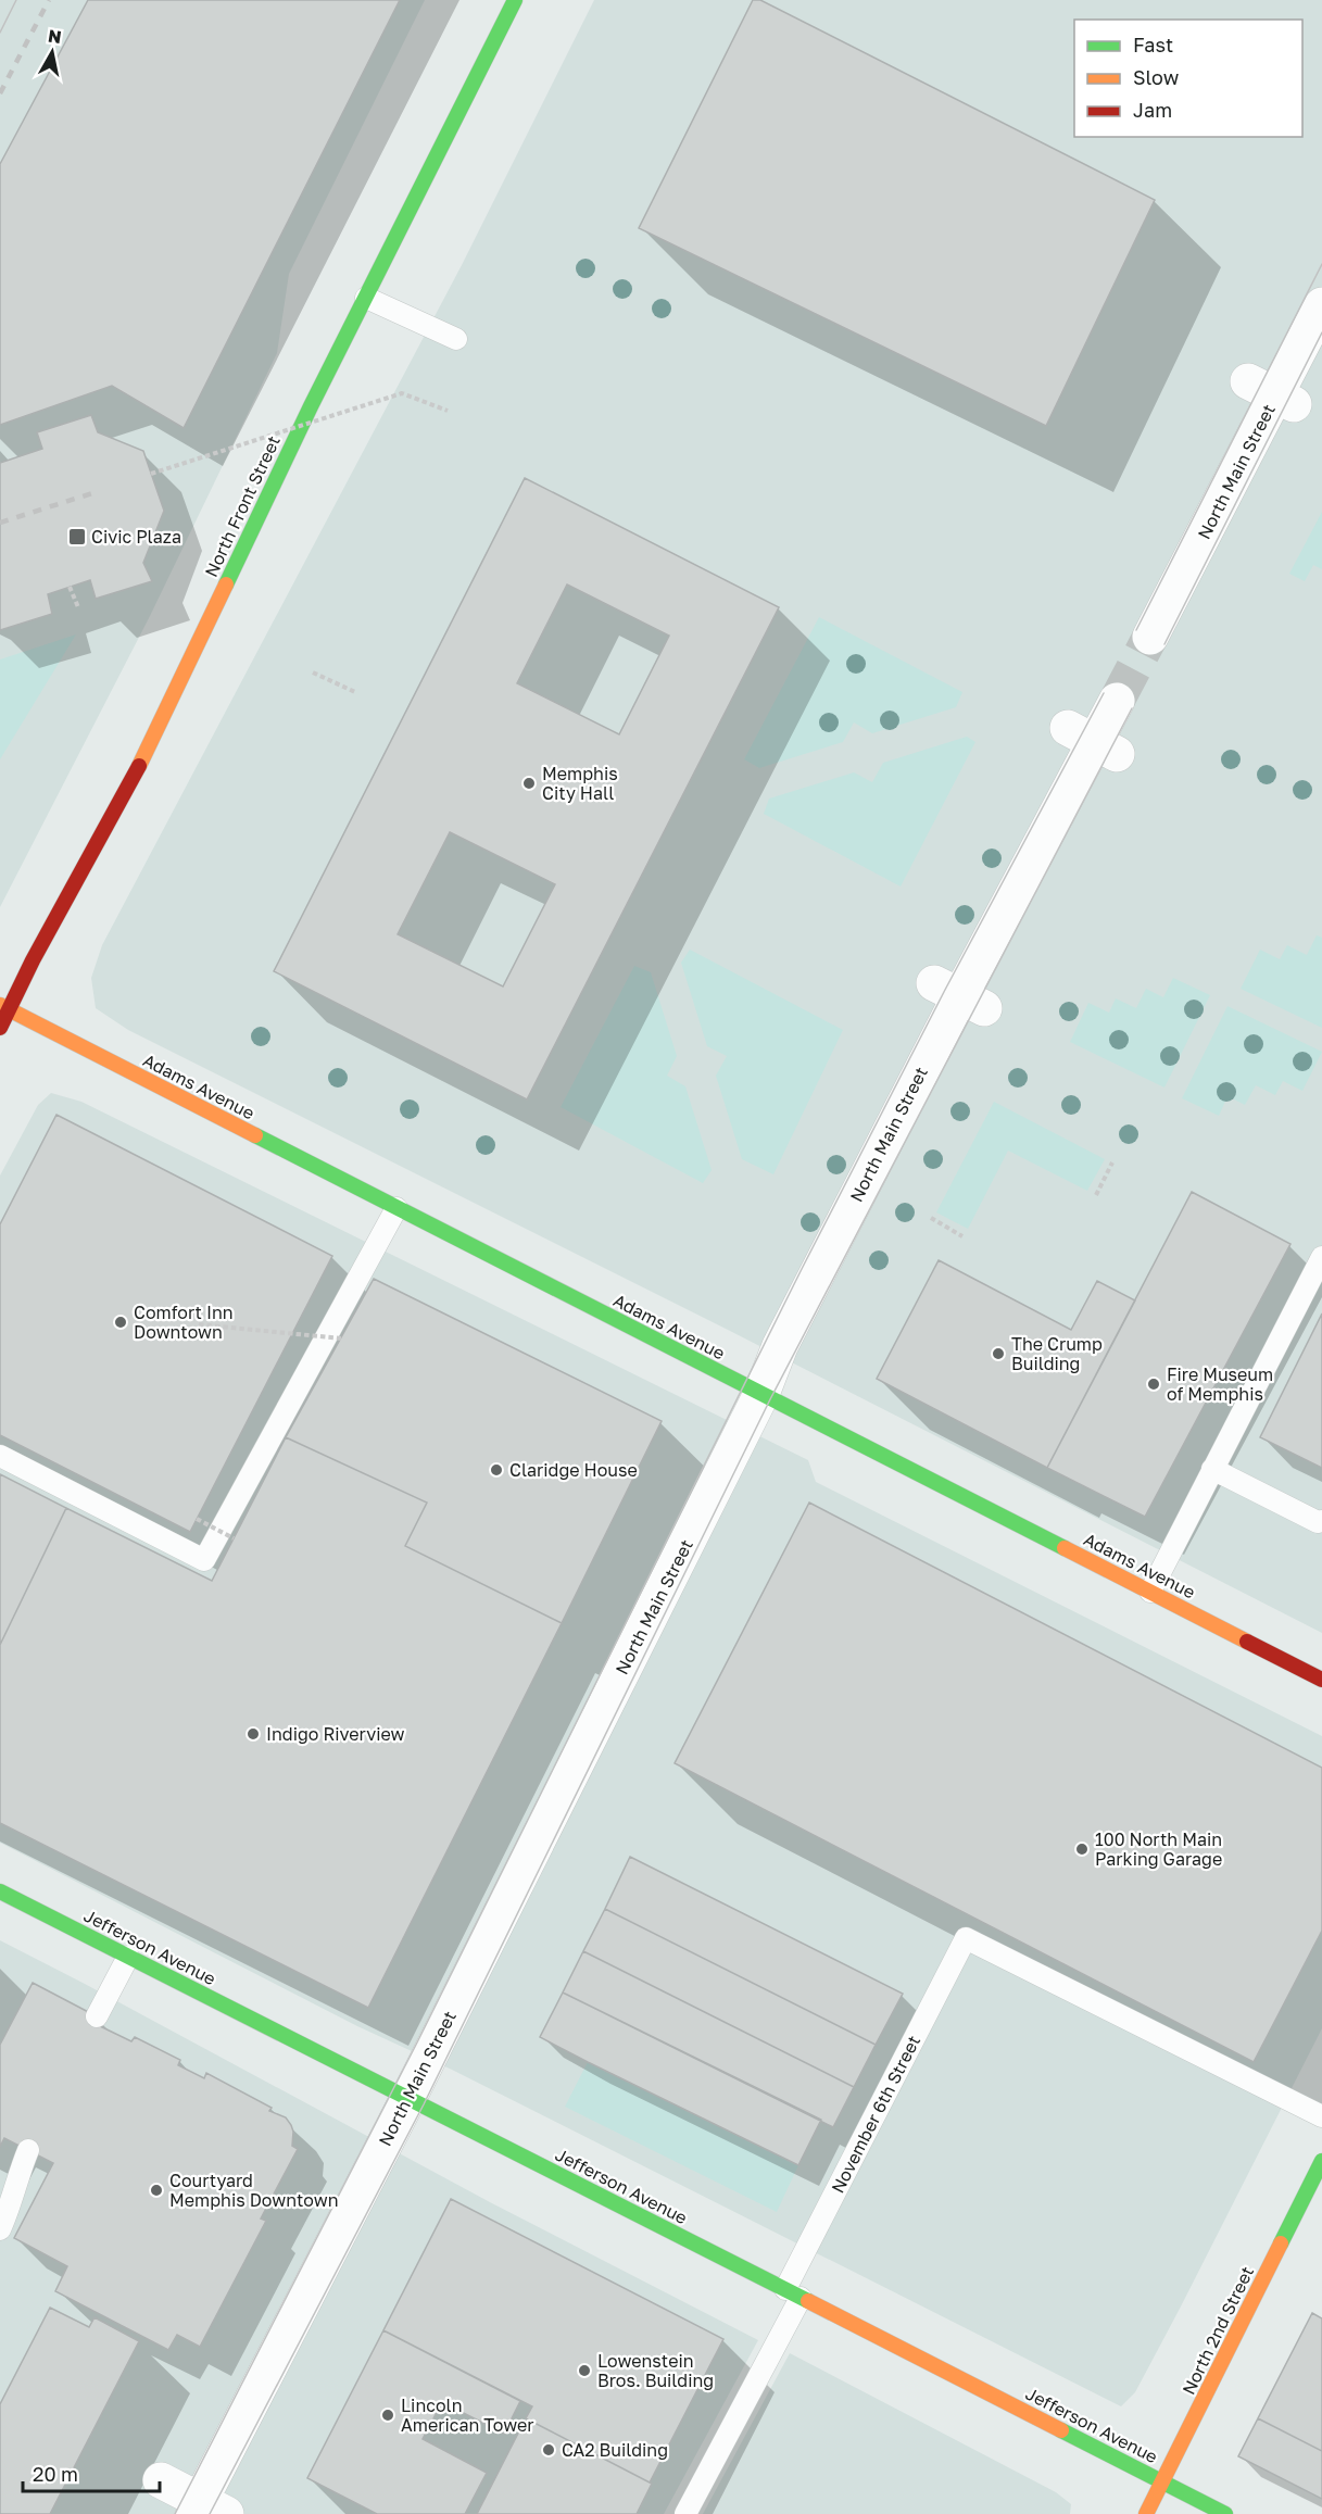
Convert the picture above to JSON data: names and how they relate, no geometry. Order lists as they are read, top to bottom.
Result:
{
  "streets": {
    "street": [
      "North Main Street",
      "North Front Street",
      "Adams Avenue",
      "Jefferson Avenue",
      "North 2nd Street"
    ],
    "lane": ["November 6th Street"]
  },
  "crossings": [
    ["North Main Street", "Adams Avenue"],
    ["North Main Street", "Jefferson Avenue"],
    ["North Front Street", "Adams Avenue"],
    ["Jefferson Avenue", "November 6th Street"],
    ["Jefferson Avenue", "North 2nd Street"]
  ],
  "places": {
    "transit": ["Civic Plaza"],
    "other": [
      "Memphis City Hall",
      "Comfort Inn Downtown",
      "The Crump Building",
      "Fire Museum of Memphis",
      "Claridge House",
      "Indigo Riverview",
      "100 North Main Parking Garage",
      "Courtyard Memphis Downtown",
      "Lowenstein Bros. Building",
      "Lincoln American Tower",
      "CA2 Building"
    ]
  },
  "legend": ["Fast", "Slow", "Jam"],
  "scale_bar": "20 m",
  "north": "top"
}
